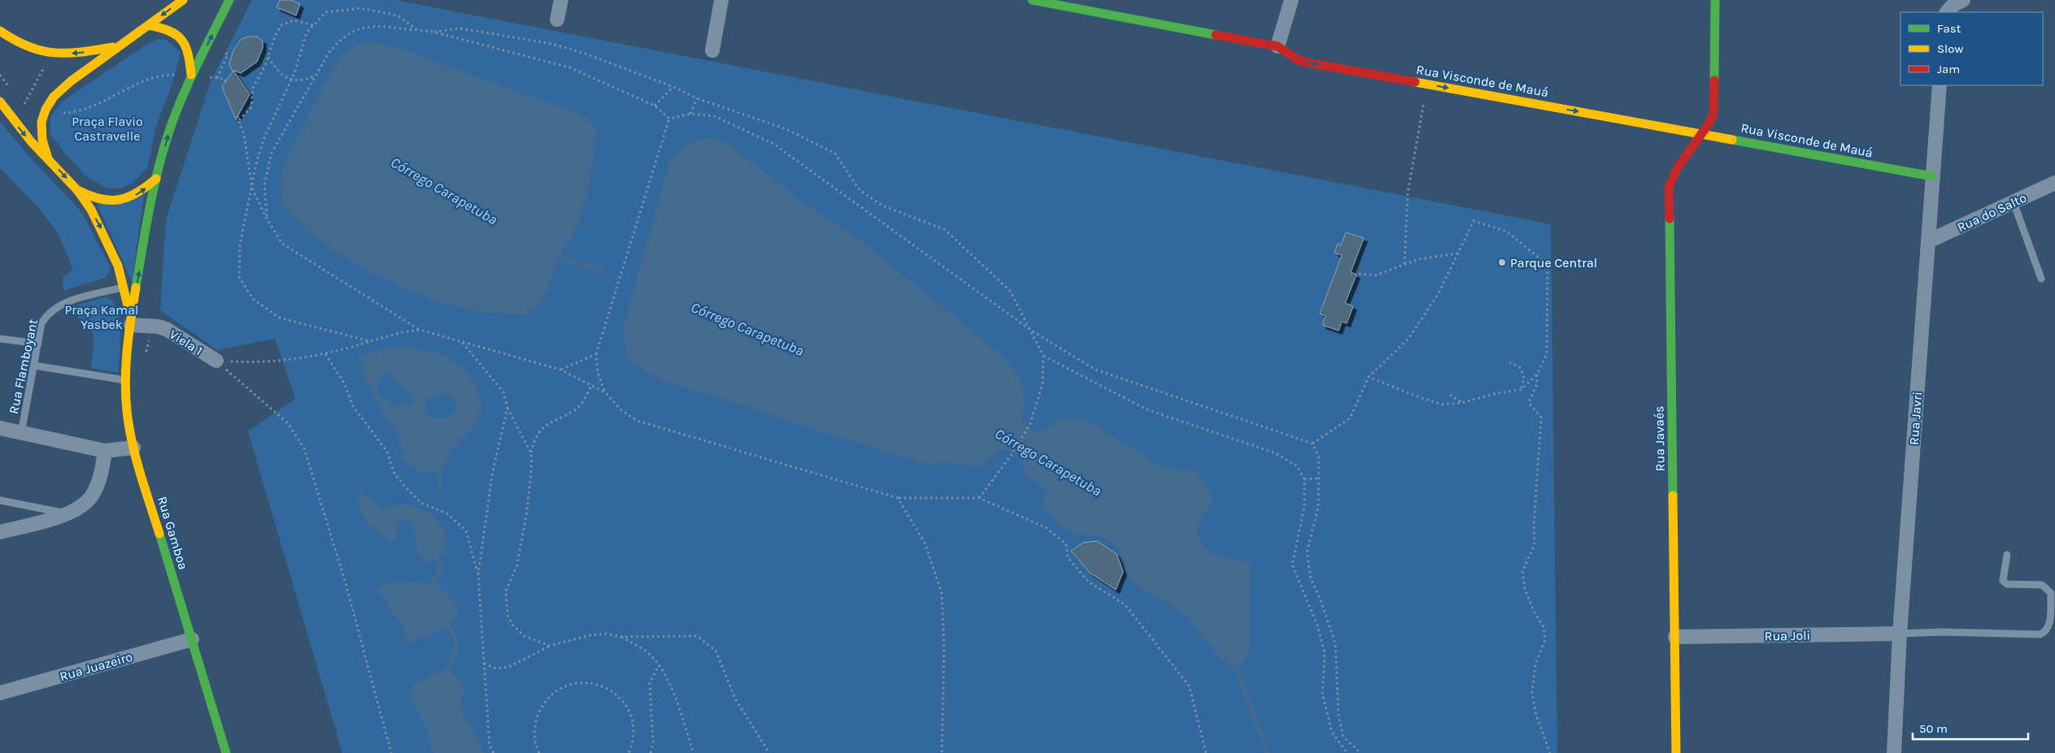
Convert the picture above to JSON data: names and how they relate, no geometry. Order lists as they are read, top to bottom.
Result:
{
  "streets": {
    "street": [
      "Rua Visconde de Mauá",
      "Rua do Salto",
      "Viela 1",
      "Rua Javri",
      "Rua Javaés",
      "Rua Gamboa",
      "Rua Joli",
      "Rua Juazeiro"
    ],
    "lane": ["Rua Flamboyant"]
  },
  "crossings": [
    ["Rua Visconde de Mauá", "Rua Javri"],
    ["Rua Visconde de Mauá", "Rua Javaés"],
    ["Rua do Salto", "Rua Javri"],
    ["Viela 1", "Rua Gamboa"],
    ["Rua Flamboyant", "Rua Gamboa"],
    ["Rua Javri", "Rua Joli"],
    ["Rua Javaés", "Rua Joli"],
    ["Rua Gamboa", "Rua Juazeiro"]
  ],
  "one_way": ["Rua Visconde de Mauá"],
  "water": ["Córrego Carapetuba"],
  "parks": ["Praça Flavio Castravelle", "Praça Kamal Yasbek"],
  "places": ["Parque Central"],
  "legend": ["Fast", "Slow", "Jam"],
  "scale_bar": "50 m"
}
